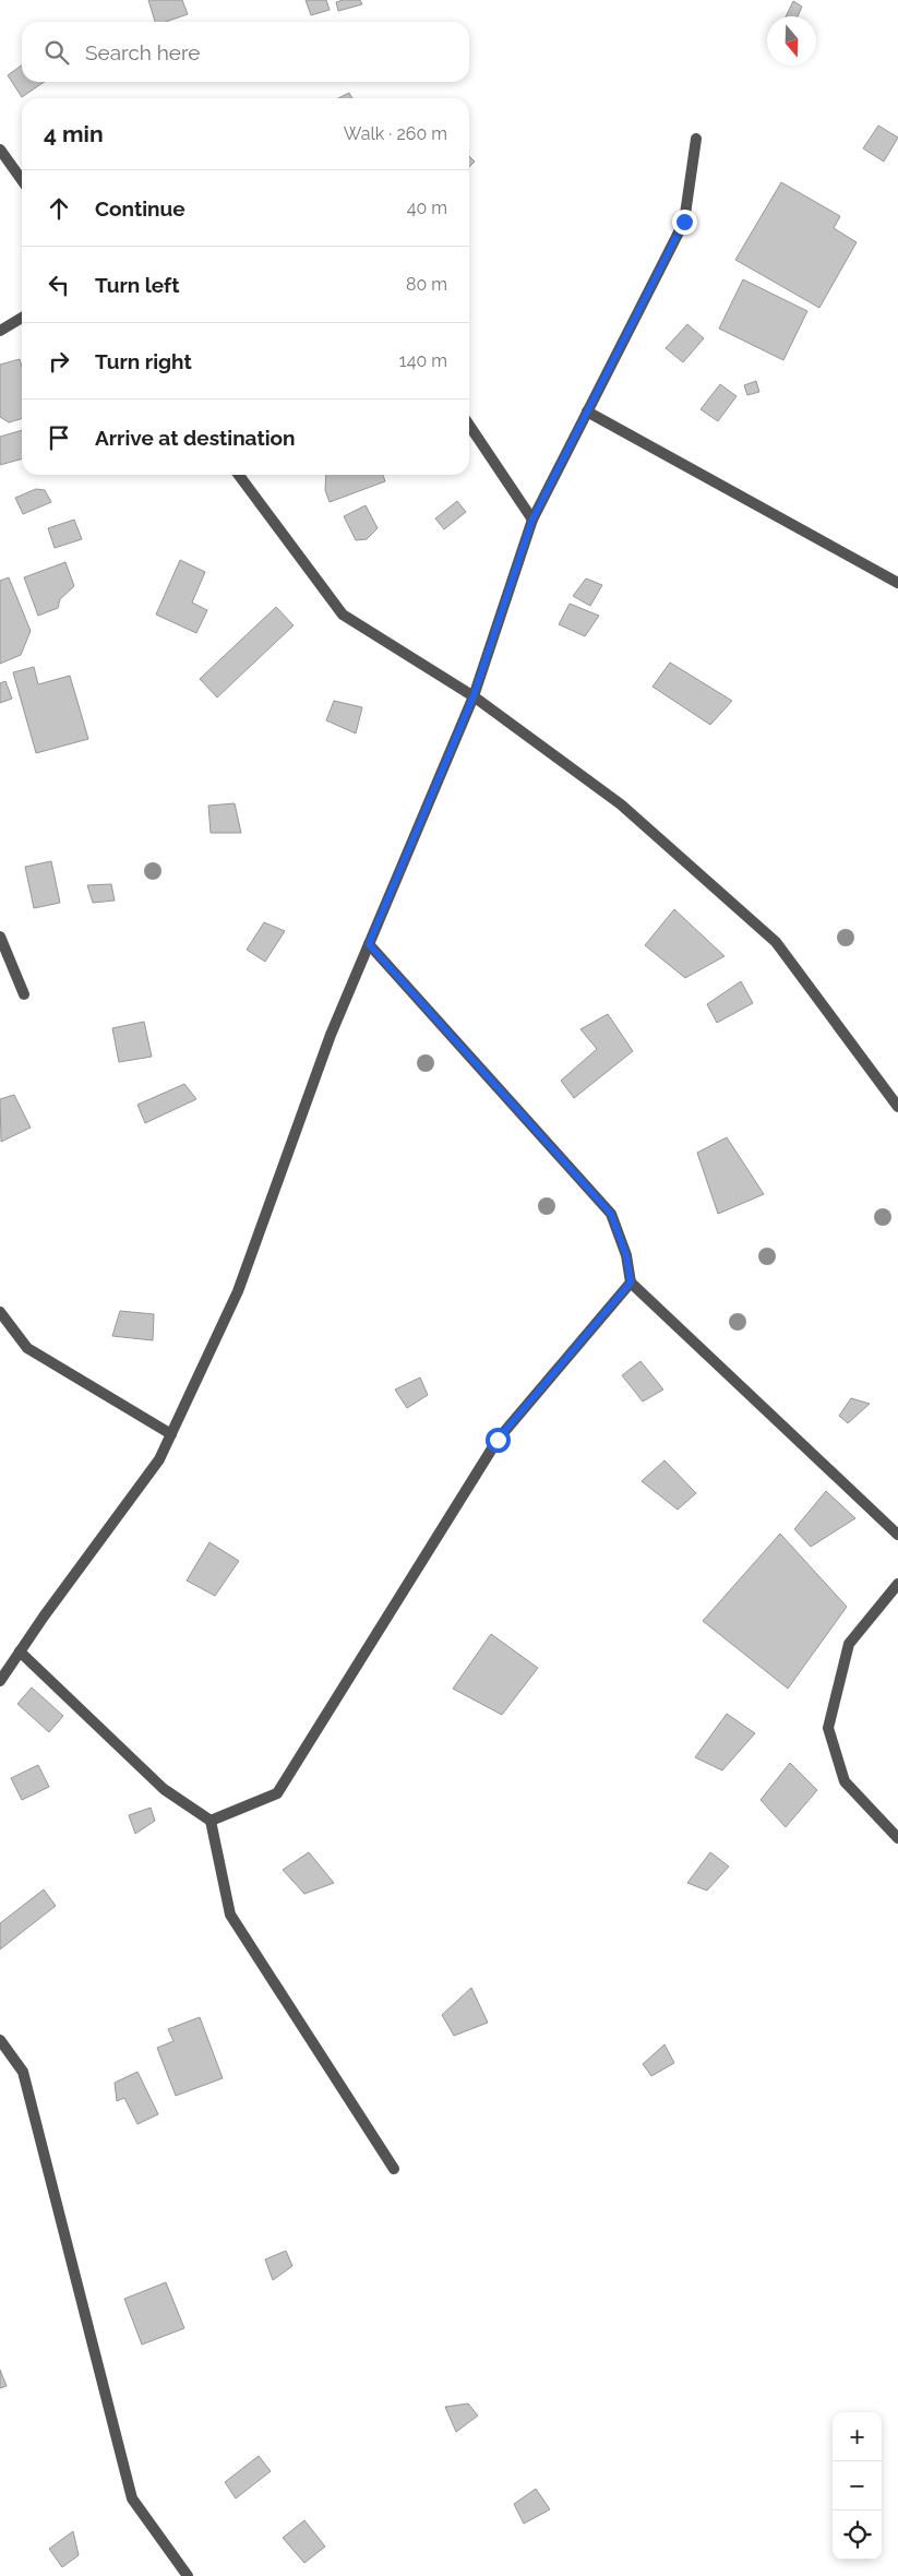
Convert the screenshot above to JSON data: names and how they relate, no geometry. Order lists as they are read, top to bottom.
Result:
{
  "north": "bottom",
  "page": {
    "search": "Search here",
    "heading": ["4 min", "Walk · 260 m"],
    "list": [
      ["Continue", "40 m"],
      ["Turn left", "80 m"],
      ["Turn right", "140 m"],
      "Arrive at destination"
    ],
    "map_buttons": ["+", "−"]
  }
}
